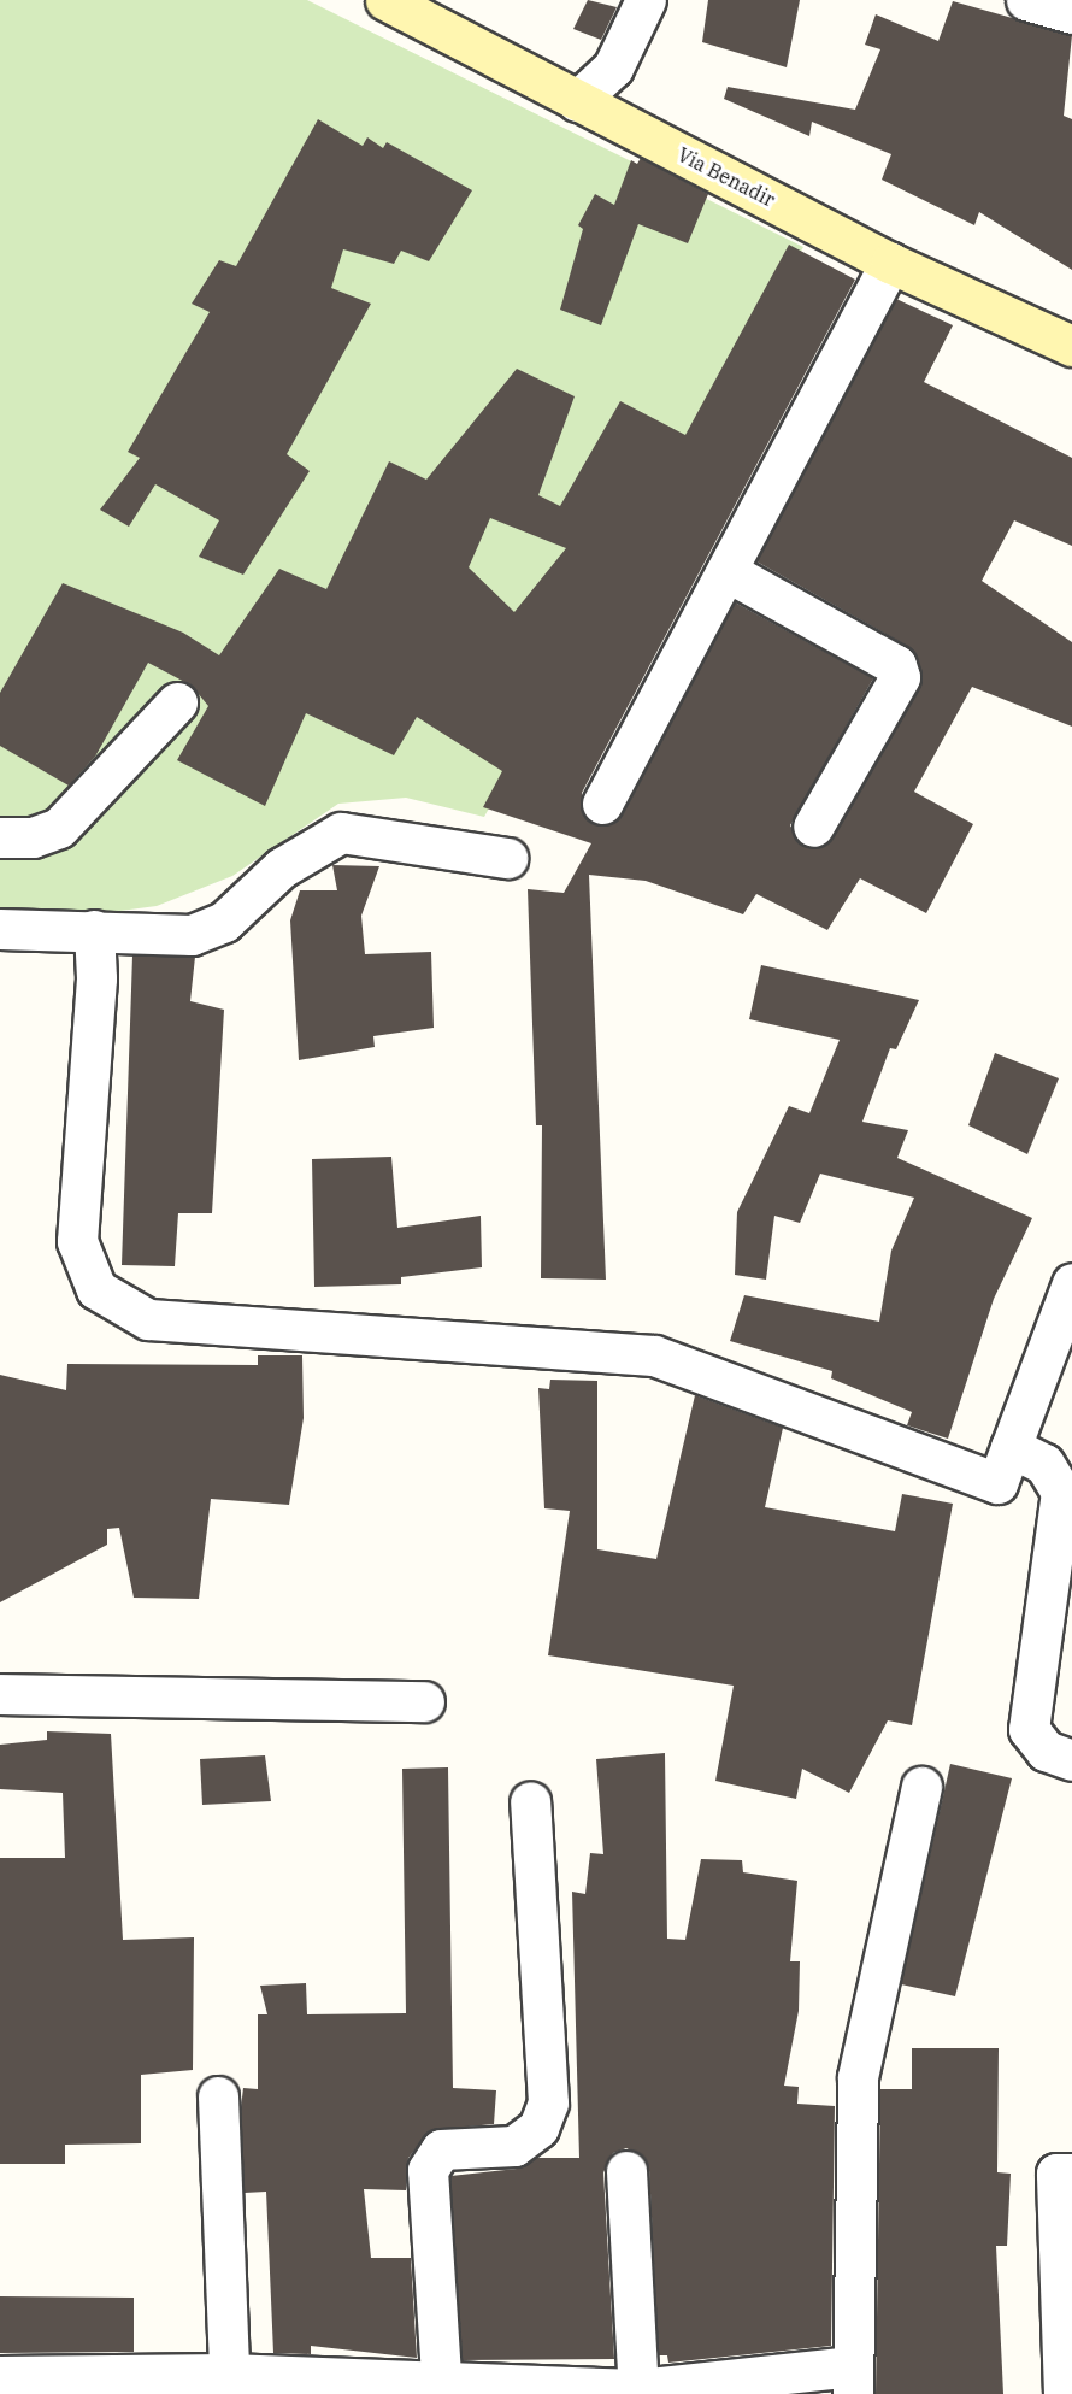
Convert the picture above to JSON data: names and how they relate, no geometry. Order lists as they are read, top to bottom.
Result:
{
  "streets": {
    "street": ["Via Benadir"]
  }
}
